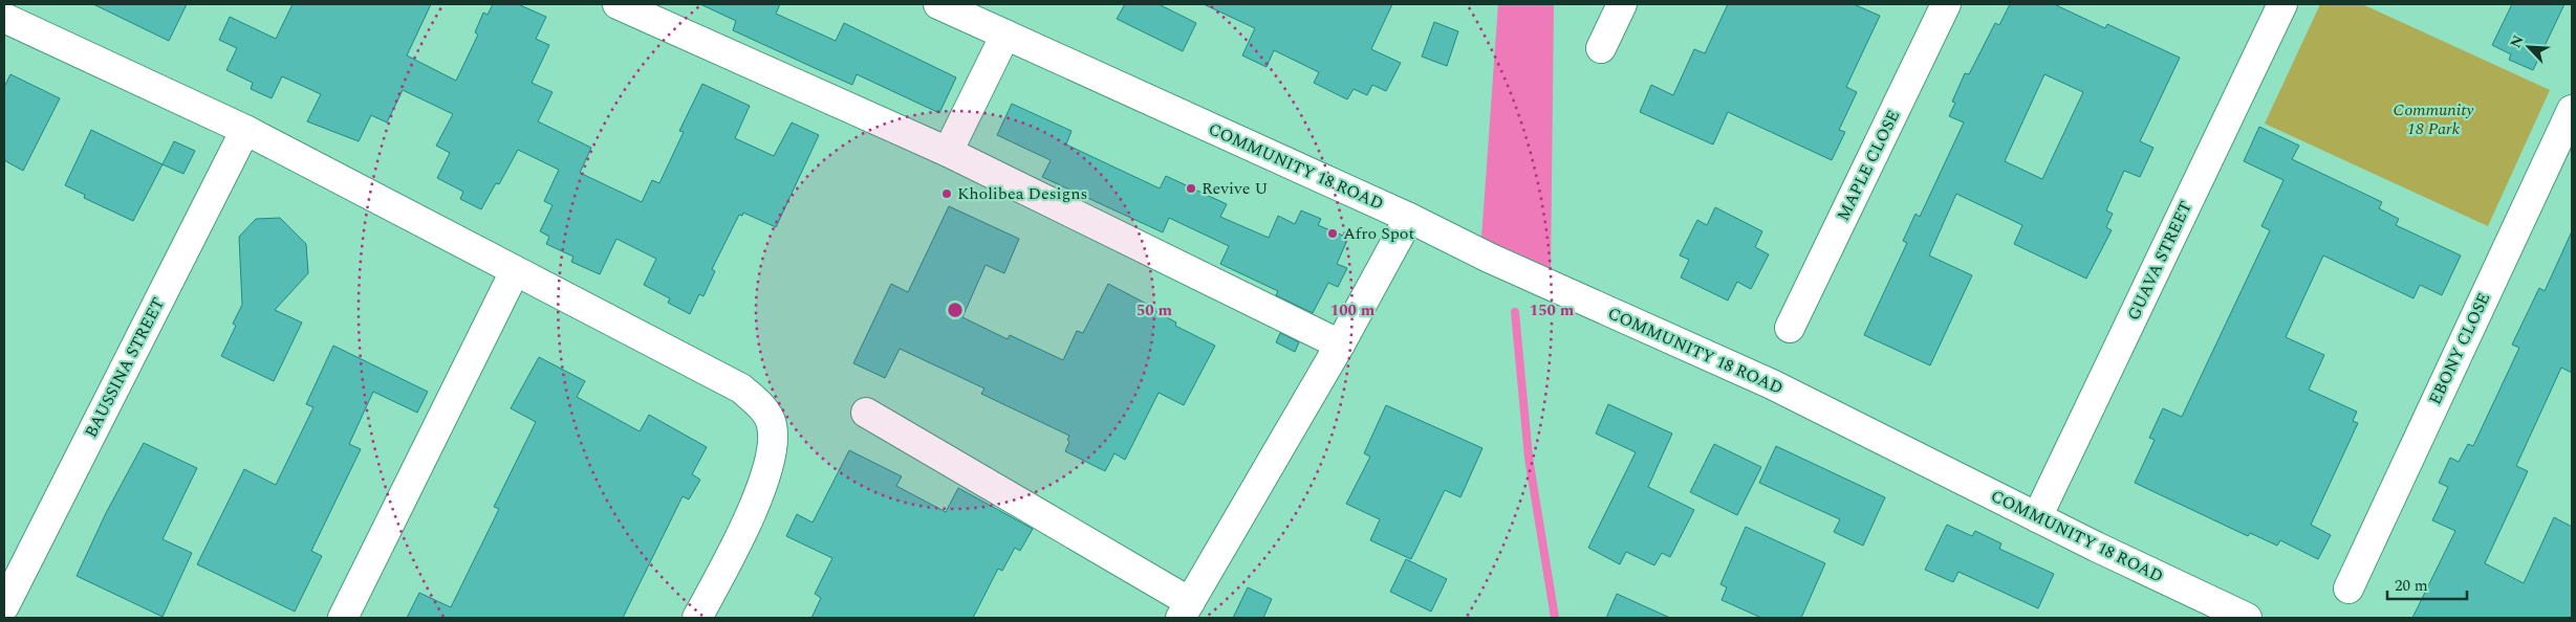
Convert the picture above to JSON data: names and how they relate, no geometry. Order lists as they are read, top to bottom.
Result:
{
  "streets": {
    "street": [
      "MAPLE CLOSE",
      "COMMUNITY 18 ROAD",
      "GUAVA STREET",
      "EBONY CLOSE",
      "BAUSSINA STREET"
    ]
  },
  "crossings": [
    ["COMMUNITY 18 ROAD", "GUAVA STREET"]
  ],
  "parks": ["Community 18 Park"],
  "places": ["Revive U", "Kholibea Designs", "Afro Spot"],
  "scale_bar": "20 m",
  "north": "top left",
  "rings": ["50 m", "100 m", "150 m"]
}
